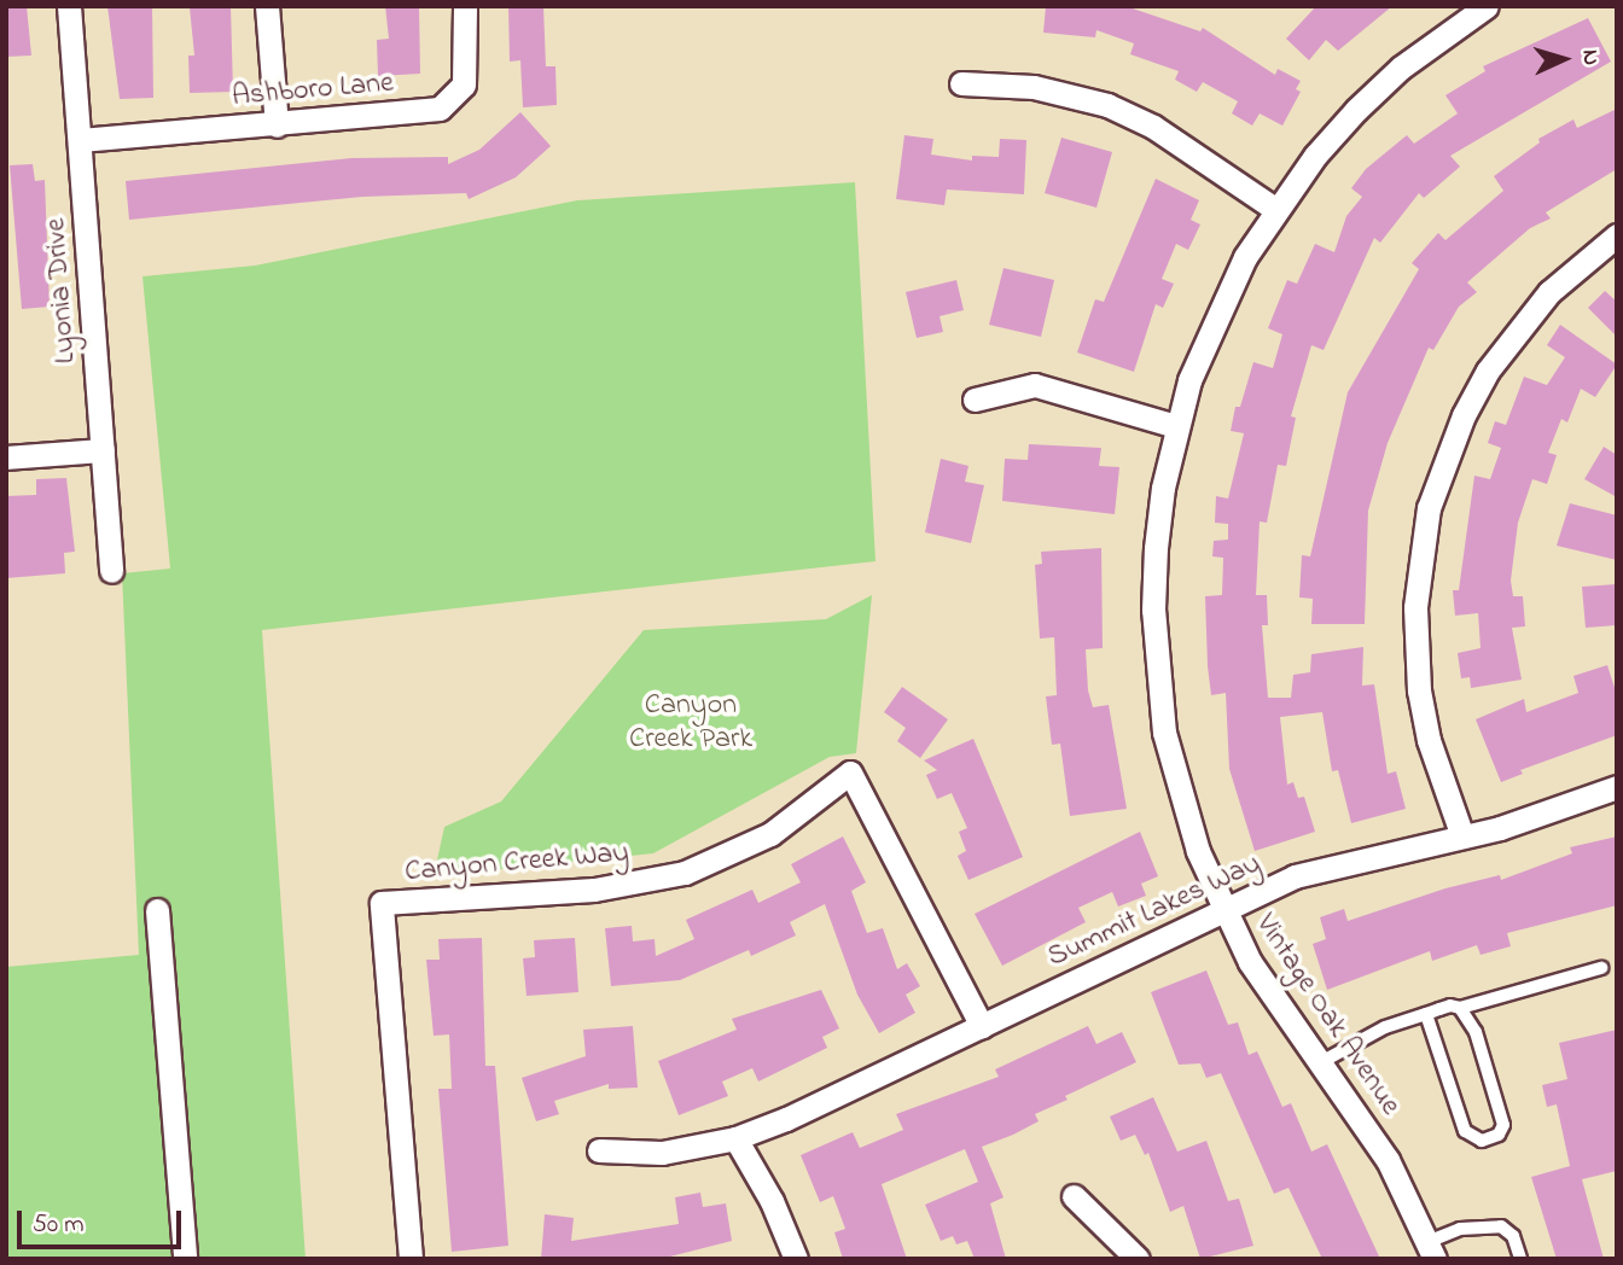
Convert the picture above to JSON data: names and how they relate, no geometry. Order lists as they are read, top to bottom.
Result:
{
  "streets": {
    "street": [
      "Ashboro Lane",
      "Lyonia Drive",
      "Canyon Creek Way",
      "Summit Lakes Way",
      "Vintage Oak Avenue"
    ]
  },
  "crossings": [
    ["Ashboro Lane", "Lyonia Drive"],
    ["Canyon Creek Way", "Summit Lakes Way"],
    ["Summit Lakes Way", "Vintage Oak Avenue"]
  ],
  "parks": ["Canyon Creek Park"],
  "scale_bar": "50 m",
  "north": "right"
}
